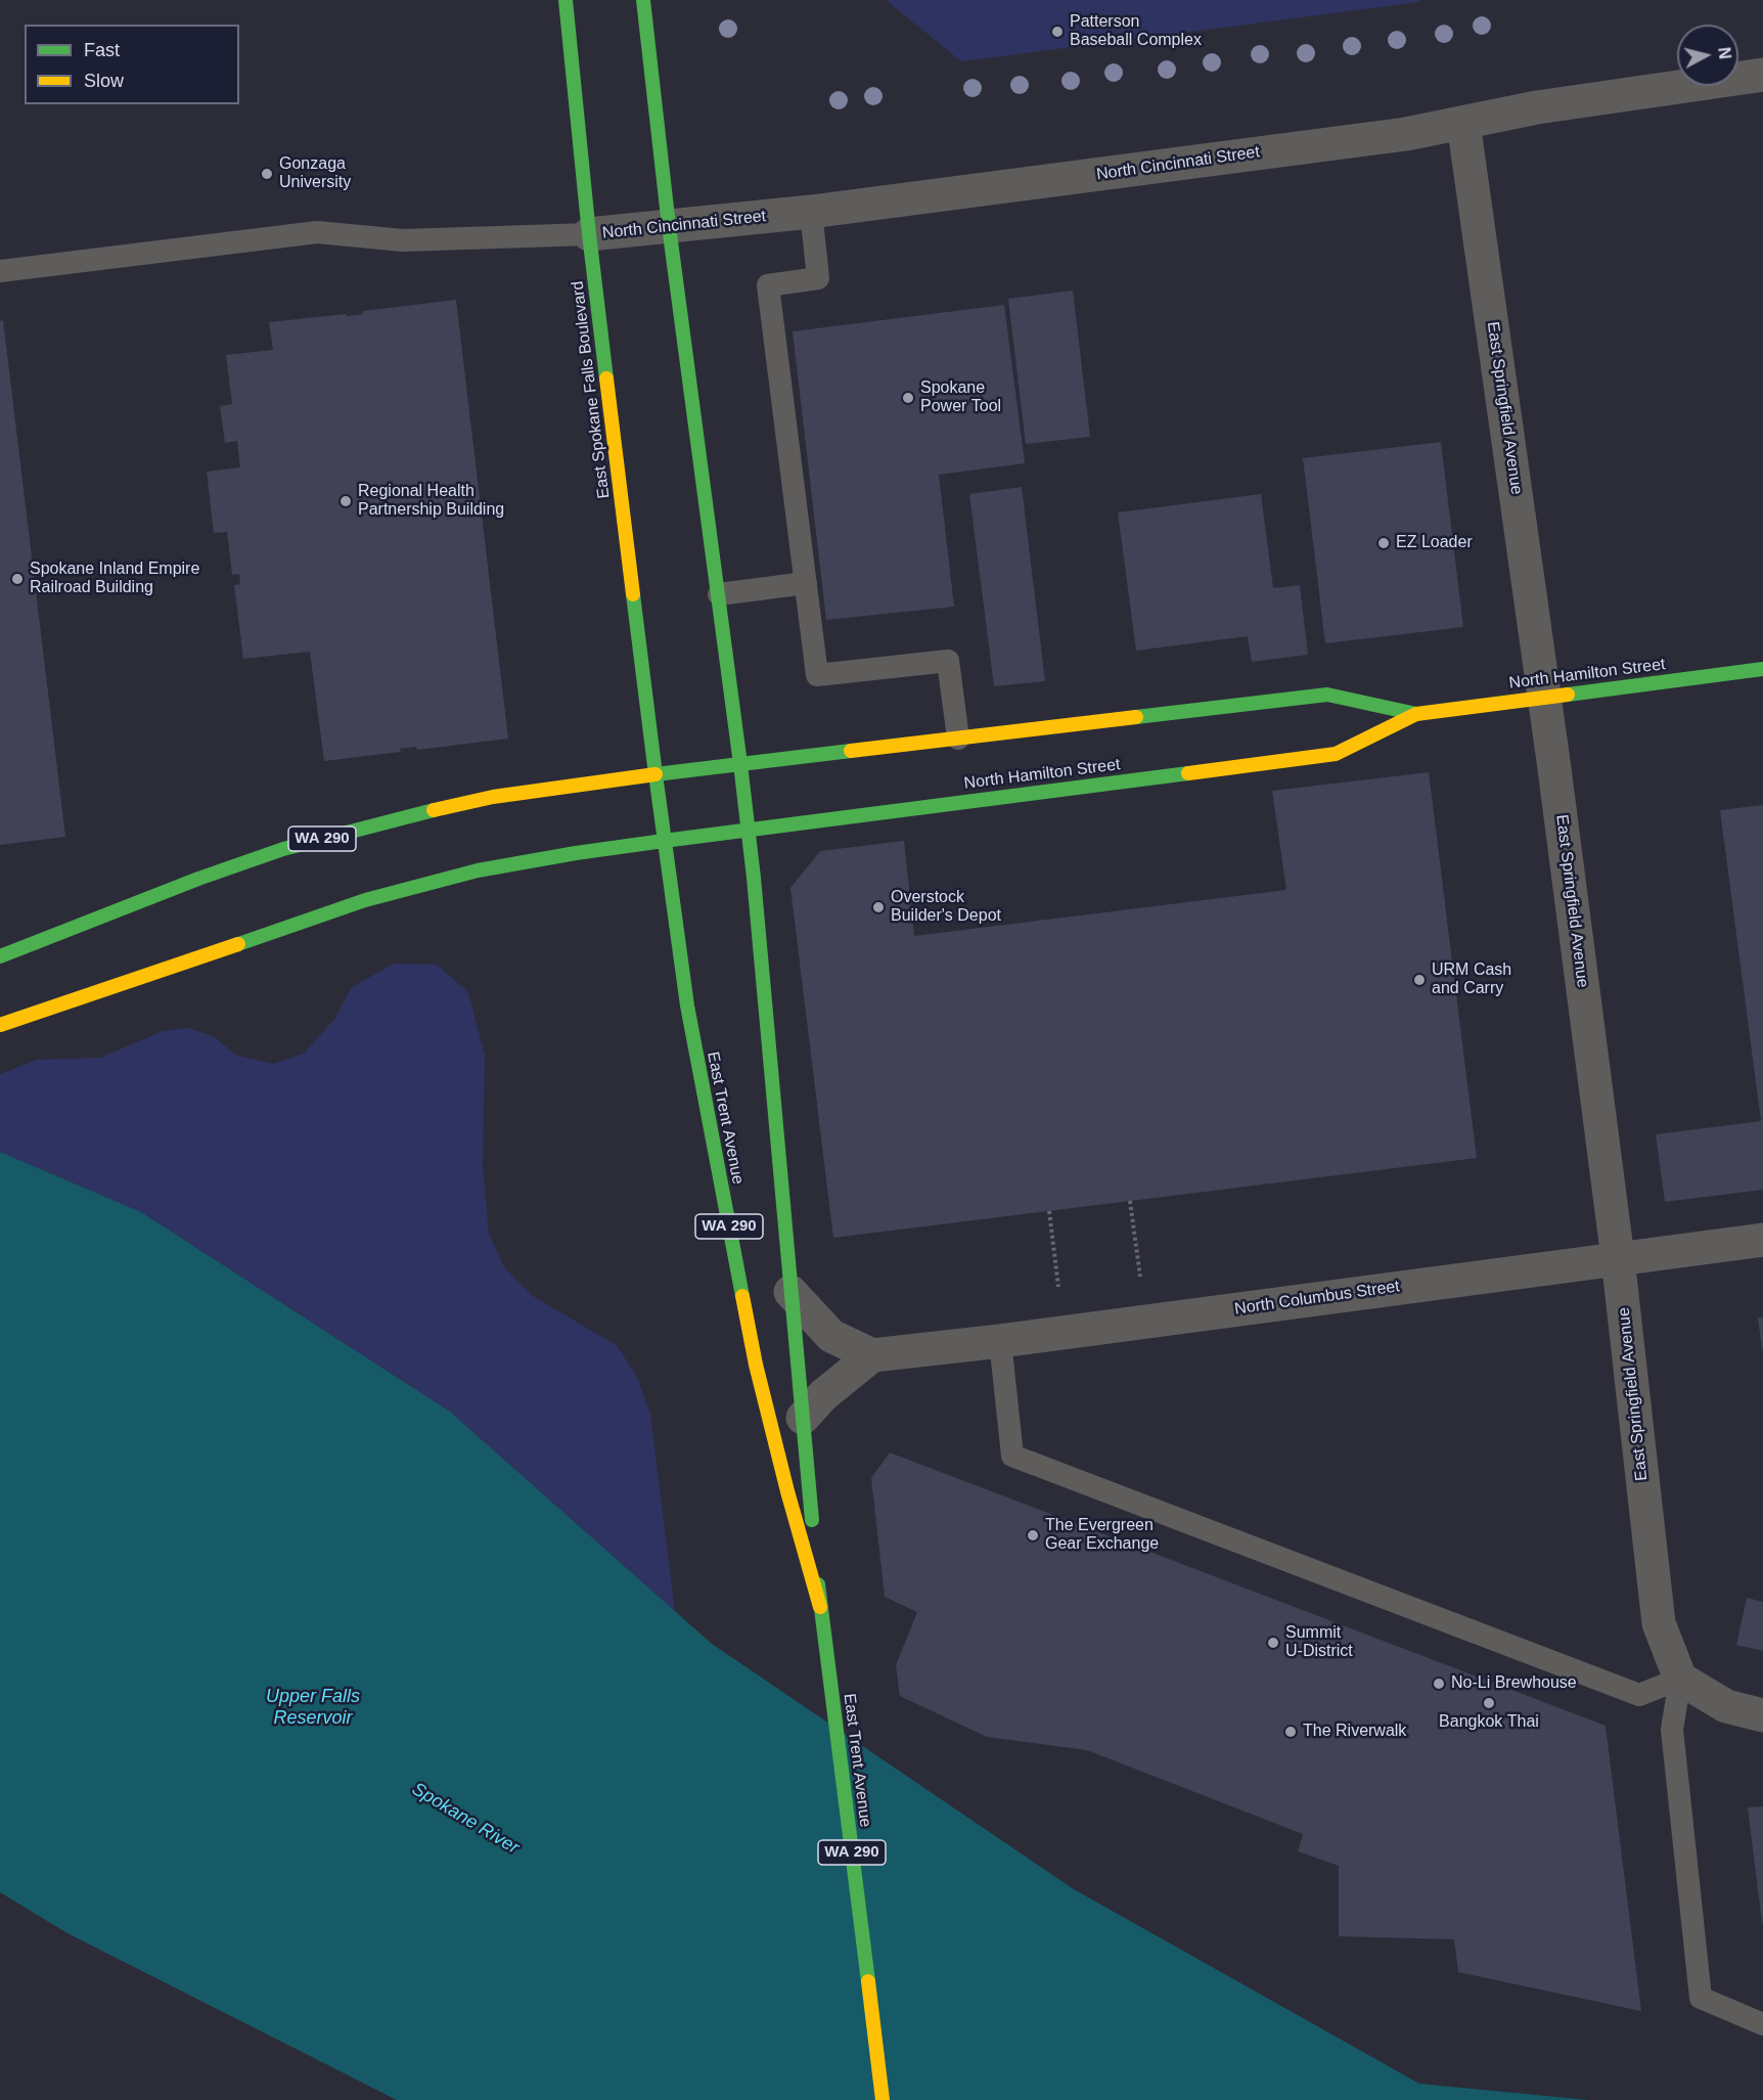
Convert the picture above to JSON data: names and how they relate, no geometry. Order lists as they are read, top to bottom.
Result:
{
  "streets": {
    "main road": [
      "East Spokane Falls Boulevard",
      "North Hamilton Street",
      "WA 290",
      "East Trent Avenue"
    ],
    "street": ["North Cincinnati Street", "East Springfield Avenue", "North Columbus Street"]
  },
  "crossings": [
    ["North Cincinnati Street", "East Spokane Falls Boulevard"],
    ["North Cincinnati Street", "East Springfield Avenue"],
    ["East Spokane Falls Boulevard", "North Hamilton Street"],
    ["East Spokane Falls Boulevard", "WA 290"],
    ["East Spokane Falls Boulevard", "East Trent Avenue"],
    ["East Springfield Avenue", "North Hamilton Street"],
    ["East Springfield Avenue", "North Columbus Street"],
    ["North Hamilton Street", "WA 290"],
    ["North Hamilton Street", "East Trent Avenue"],
    ["WA 290", "East Trent Avenue"]
  ],
  "water": ["Upper Falls Reservoir", "Spokane River"],
  "places": [
    "Patterson Baseball Complex",
    "Gonzaga University",
    "Spokane Power Tool",
    "Regional Health Partnership Building",
    "EZ Loader",
    "Spokane Inland Empire Railroad Building",
    "Overstock Builder's Depot",
    "URM Cash and Carry",
    "The Evergreen Gear Exchange",
    "Summit U-District",
    "No-Li Brewhouse",
    "Bangkok Thai",
    "The Riverwalk"
  ],
  "legend": ["Fast", "Slow"],
  "north": "right"
}
